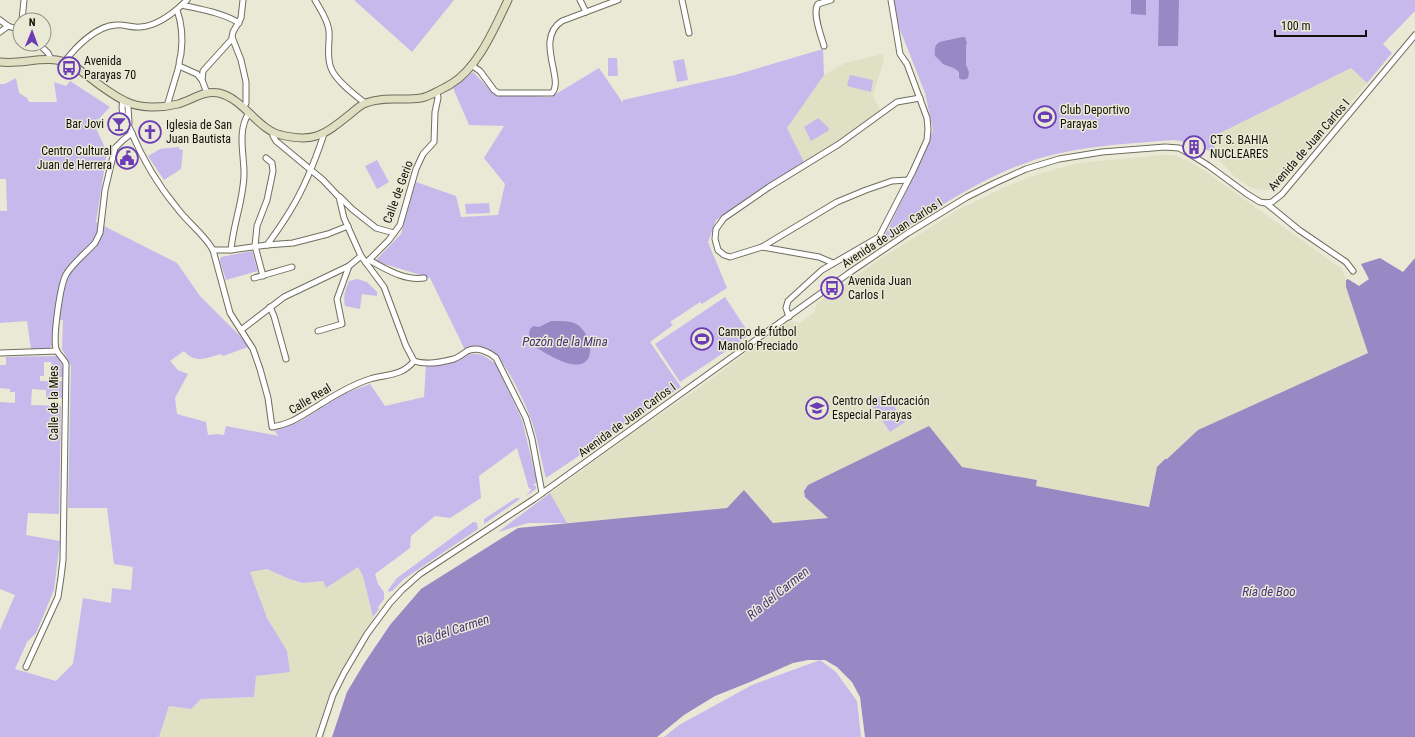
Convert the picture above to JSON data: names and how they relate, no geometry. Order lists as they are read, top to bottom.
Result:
{
  "streets": {
    "street": [
      "Avenida de Juan Carlos I",
      "Calle de Gerio",
      "Calle Real",
      "Calle de la Mies"
    ]
  },
  "crossings": [
    ["Calle Real", "Calle de la Mies"]
  ],
  "water": ["Pozón de la Mina", "Ría de Boo", "Ría del Carmen"],
  "places": {
    "bus stop": ["Avenida Parayas 70", "Avenida Juan Carlos I"],
    "sports": ["Club Deportivo Parayas", "Campo de fútbol Manolo Preciado"],
    "bar": ["Bar Jovi"],
    "church": ["Iglesia de San Juan Bautista"],
    "building": ["CT S. BAHIA NUCLEARES"],
    "public building": ["Centro Cultural Juan de Herrera"],
    "school or university": ["Centro de Educación Especial Parayas"]
  },
  "scale_bar": "100 m",
  "north": "top"
}
